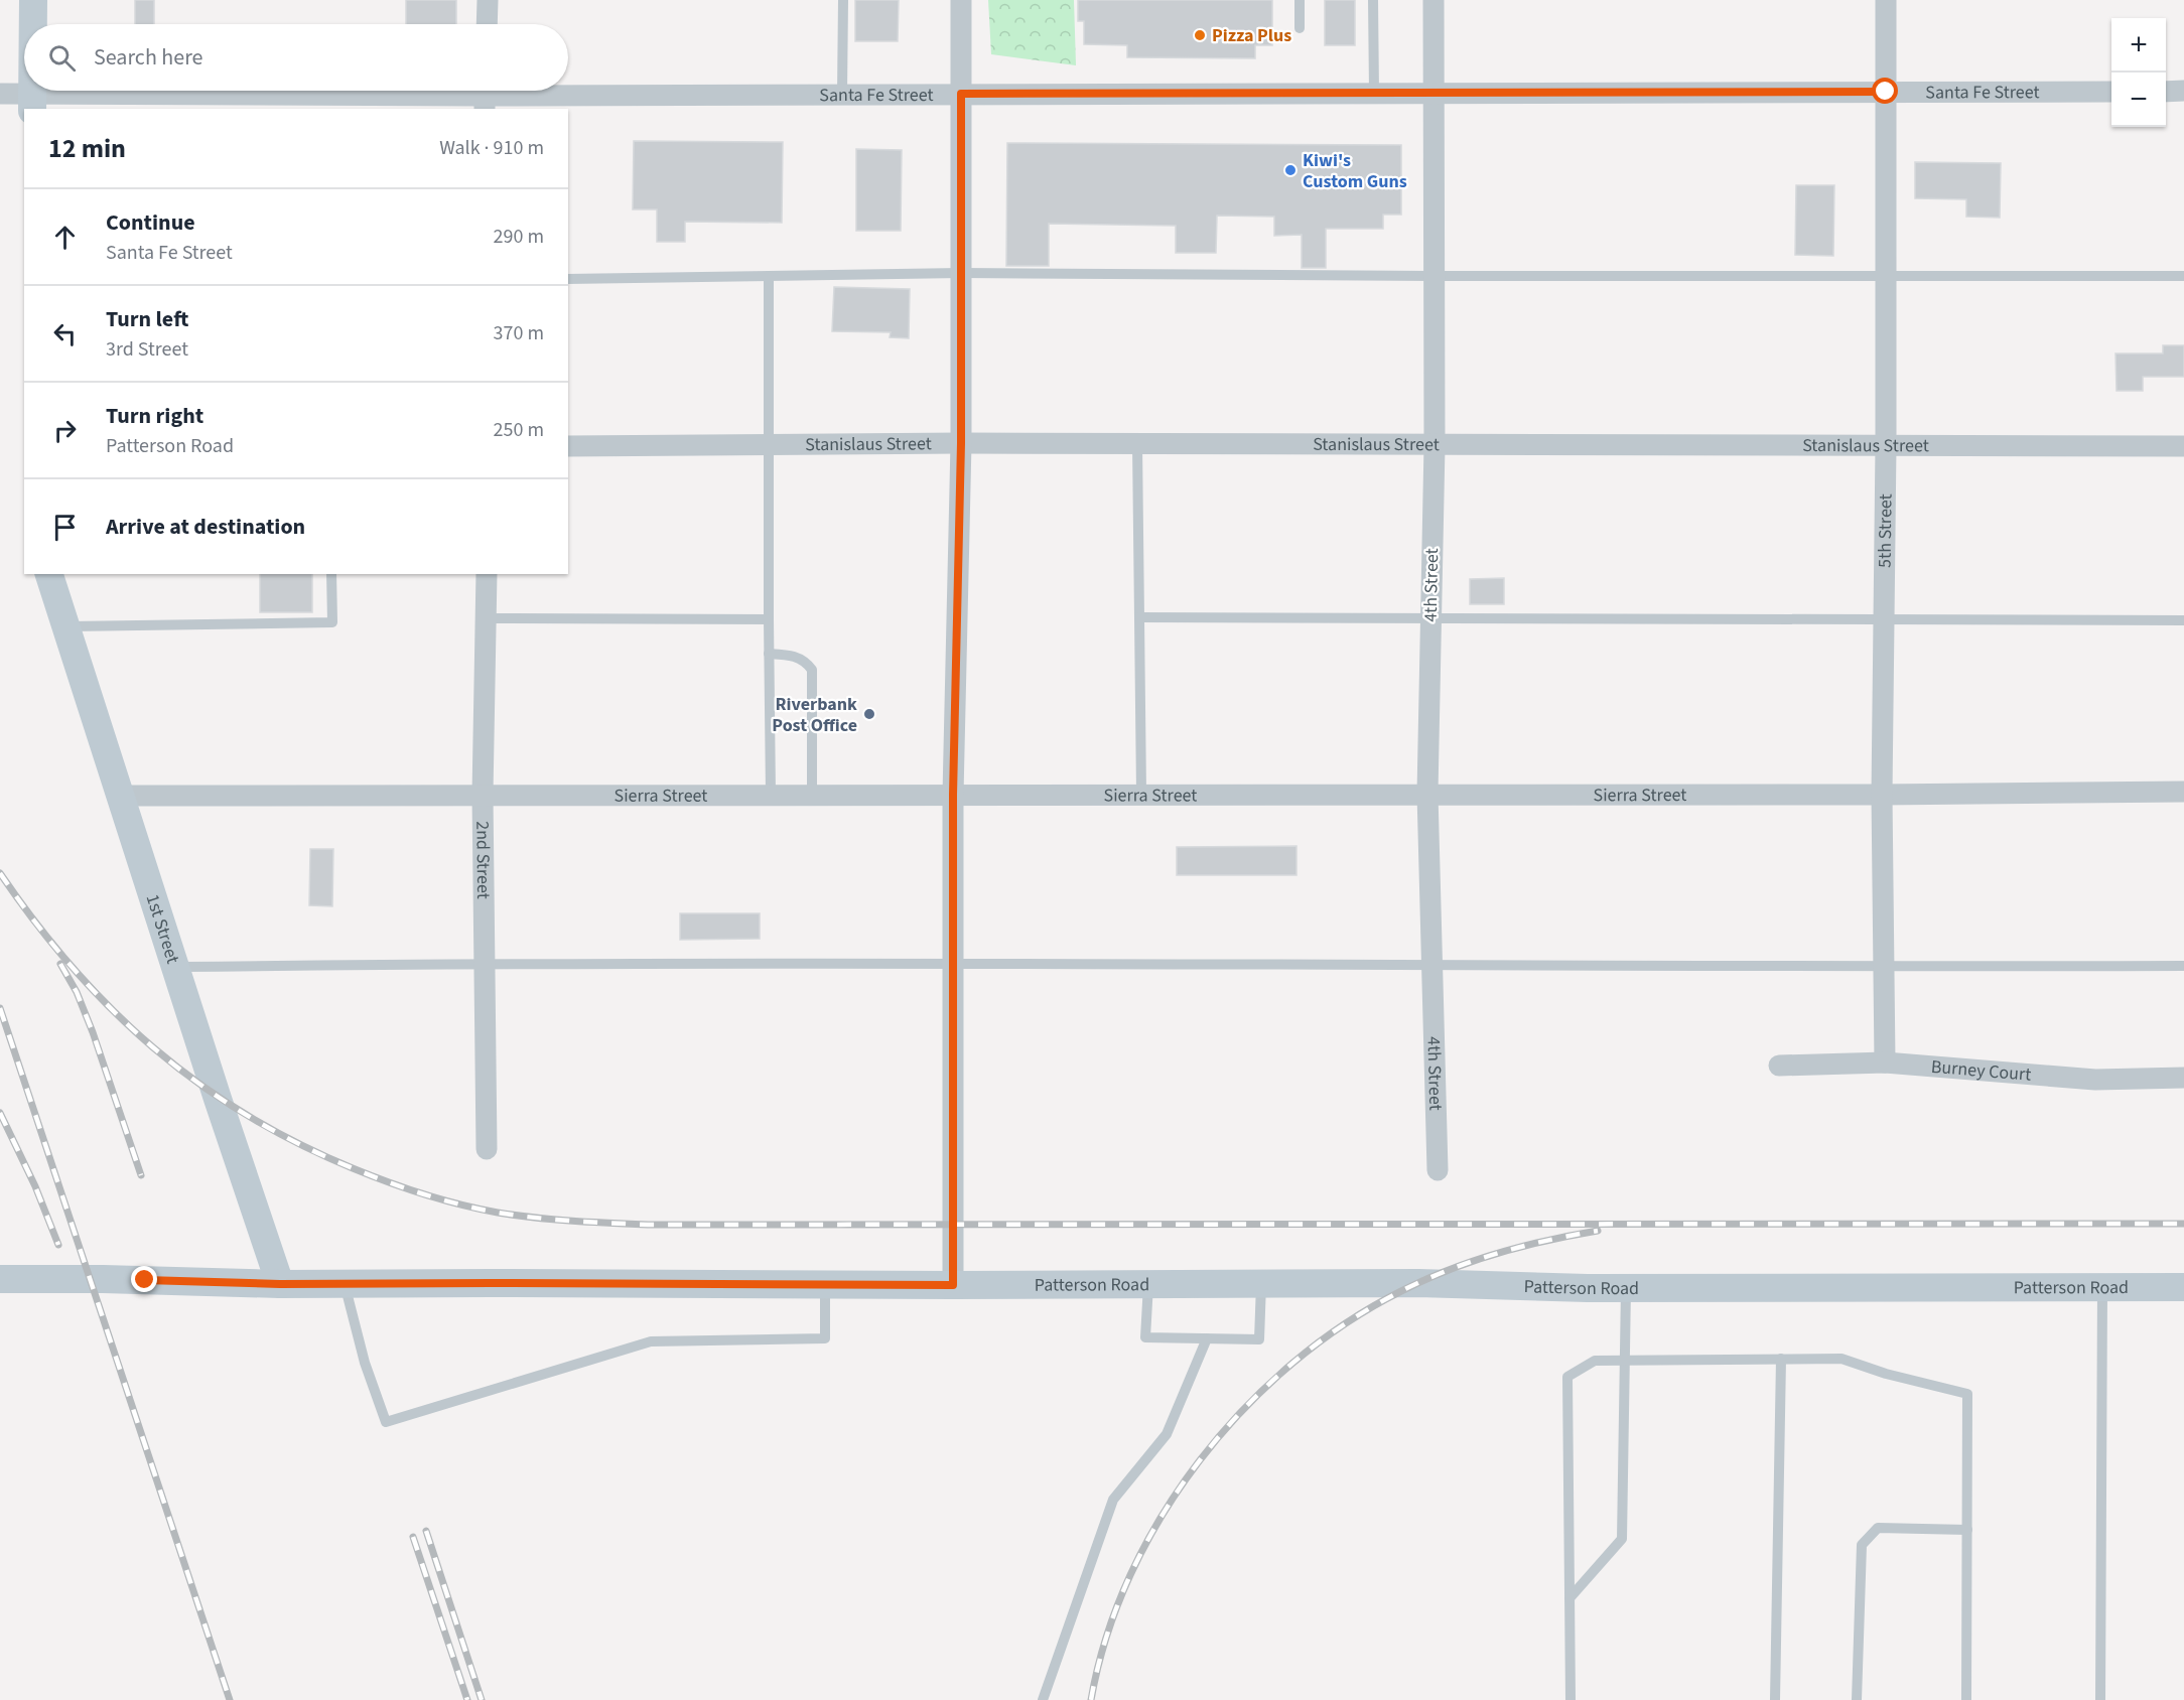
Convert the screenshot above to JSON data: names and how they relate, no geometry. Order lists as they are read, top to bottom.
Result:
{
  "streets": {
    "main road": ["1st Street", "Patterson Road"],
    "street": [
      "Santa Fe Street",
      "Stanislaus Street",
      "5th Street",
      "4th Street",
      "Sierra Street",
      "2nd Street",
      "Burney Court"
    ]
  },
  "crossings": [
    ["Santa Fe Street", "5th Street"],
    ["Santa Fe Street", "4th Street"],
    ["Stanislaus Street", "5th Street"],
    ["Stanislaus Street", "4th Street"],
    ["5th Street", "Sierra Street"],
    ["5th Street", "Burney Court"],
    ["4th Street", "Sierra Street"],
    ["Sierra Street", "2nd Street"],
    ["Sierra Street", "1st Street"],
    ["1st Street", "Patterson Road"]
  ],
  "places": ["Pizza Plus", "Kiwi's Custom Guns", "Riverbank Post Office"],
  "page": {
    "map_buttons": ["+", "−"],
    "search": "Search here",
    "heading": ["12 min", "Walk · 910 m"],
    "list": [
      ["Continue", "Santa Fe Street", "290 m"],
      ["Turn left", "3rd Street", "370 m"],
      ["Turn right", "Patterson Road", "250 m"],
      "Arrive at destination"
    ]
  }
}
